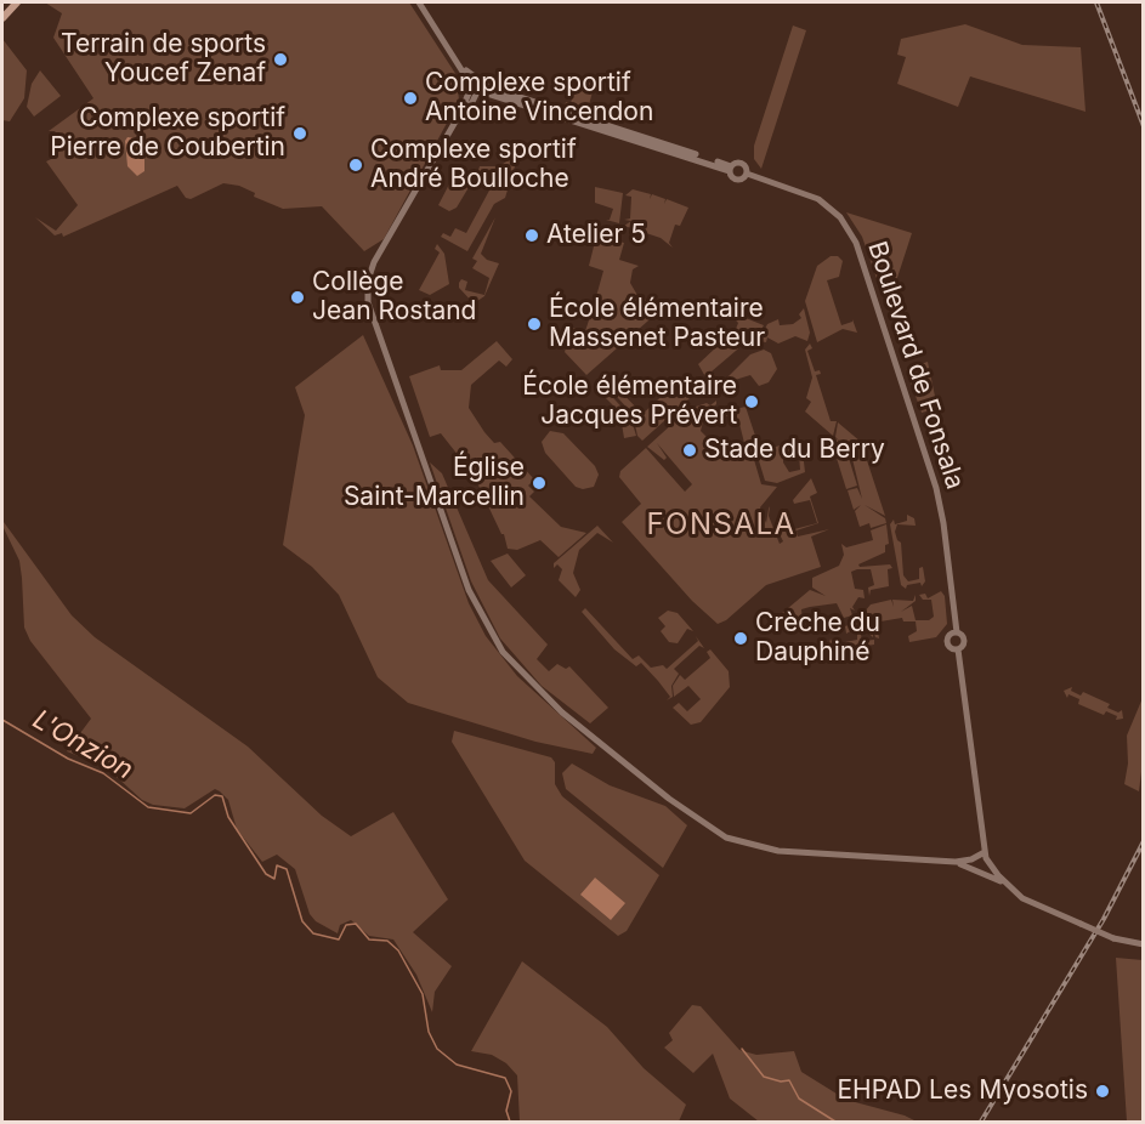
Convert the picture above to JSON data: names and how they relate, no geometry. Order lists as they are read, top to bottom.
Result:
{
  "streets": {
    "street": ["Boulevard de Fonsala"]
  },
  "districts": ["FONSALA"],
  "water": ["L'Onzion"],
  "places": [
    "Terrain de sports Youcef Zenaf",
    "Complexe sportif Antoine Vincendon",
    "Complexe sportif Pierre de Coubertin",
    "Complexe sportif André Boulloche",
    "Atelier 5",
    "Collège Jean Rostand",
    "École élémentaire Massenet Pasteur",
    "École élémentaire Jacques Prévert",
    "Stade du Berry",
    "Église Saint-Marcellin",
    "Crèche du Dauphiné",
    "EHPAD Les Myosotis"
  ]
}
